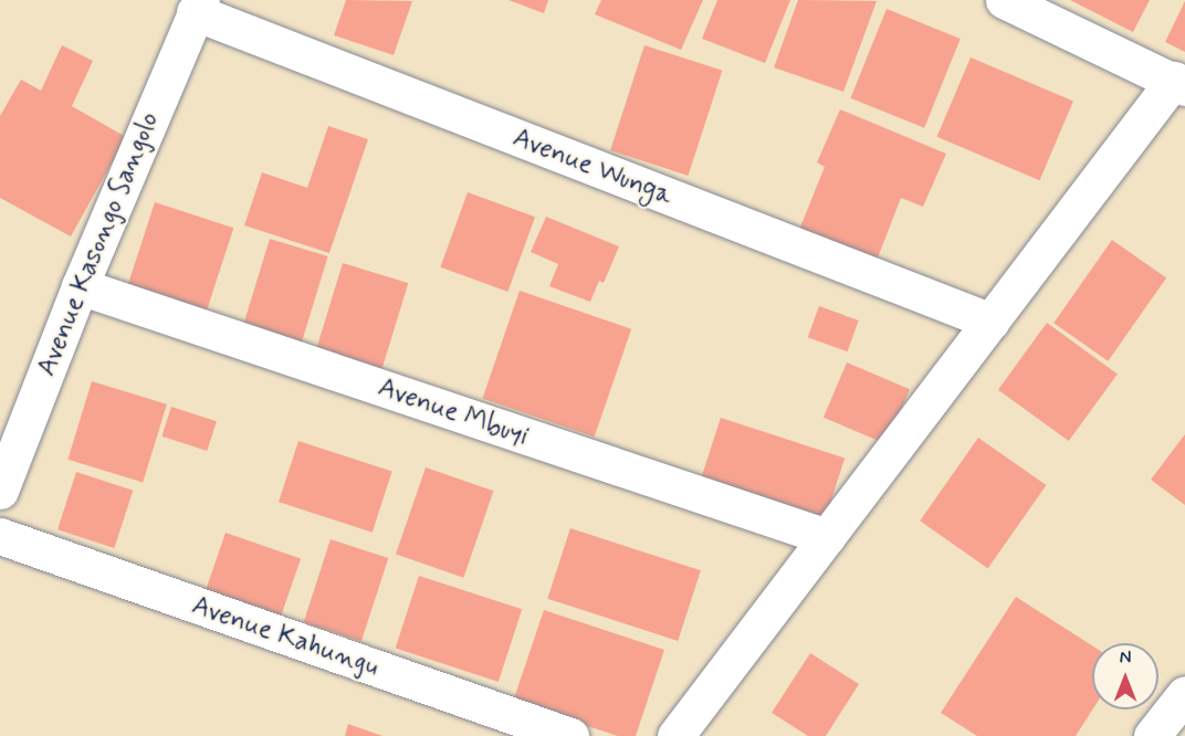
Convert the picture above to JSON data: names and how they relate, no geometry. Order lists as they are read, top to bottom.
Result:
{
  "streets": {
    "street": [
      "Avenue Wunga",
      "Avenue Kasongo Sangolo",
      "Avenue Mbuyi",
      "Avenue Kahungu"
    ]
  },
  "crossings": [
    ["Avenue Wunga", "Avenue Kasongo Sangolo"],
    ["Avenue Kasongo Sangolo", "Avenue Mbuyi"]
  ],
  "north": "top"
}
